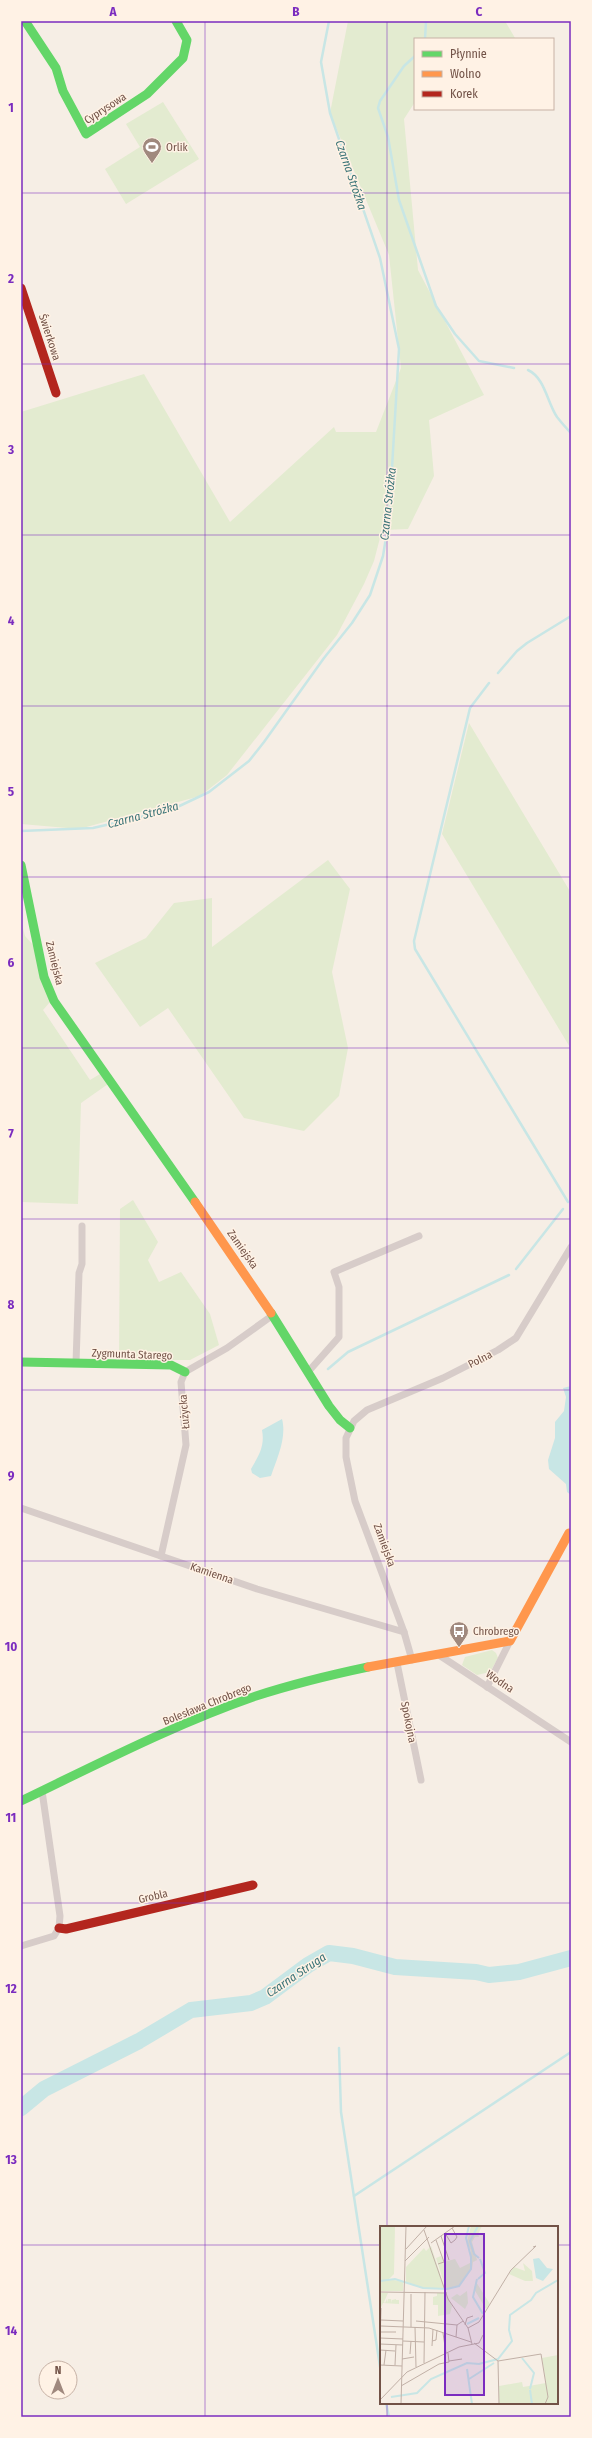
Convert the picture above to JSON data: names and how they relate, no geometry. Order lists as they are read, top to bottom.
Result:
{
  "streets": {
    "street": [
      "Cyprysowa",
      "Świerkowa",
      "Zamiejska",
      "Zygmunta Starego",
      "Polna",
      "Łużycka",
      "Kamienna",
      "Wodna",
      "Bolesława Chrobrego",
      "Spokojna",
      "Grobla"
    ]
  },
  "crossings": [
    ["Zamiejska", "Polna"],
    ["Zamiejska", "Kamienna"],
    ["Zamiejska", "Bolesława Chrobrego"],
    ["Zygmunta Starego", "Łużycka"],
    ["Łużycka", "Kamienna"],
    ["Bolesława Chrobrego", "Spokojna"]
  ],
  "water": ["Czarna Stróżka", "Czarna Struga"],
  "places": {
    "sports": ["Orlik"],
    "bus stop": ["Chrobrego"]
  },
  "legend": ["Płynnie", "Wolno", "Korek"],
  "north": "top",
  "grid": {
    "columns": ["A", "B", "C"],
    "rows": [
      "1",
      "2",
      "3",
      "4",
      "5",
      "6",
      "7",
      "8",
      "9",
      "10",
      "11",
      "12",
      "13",
      "14"
    ]
  }
}
